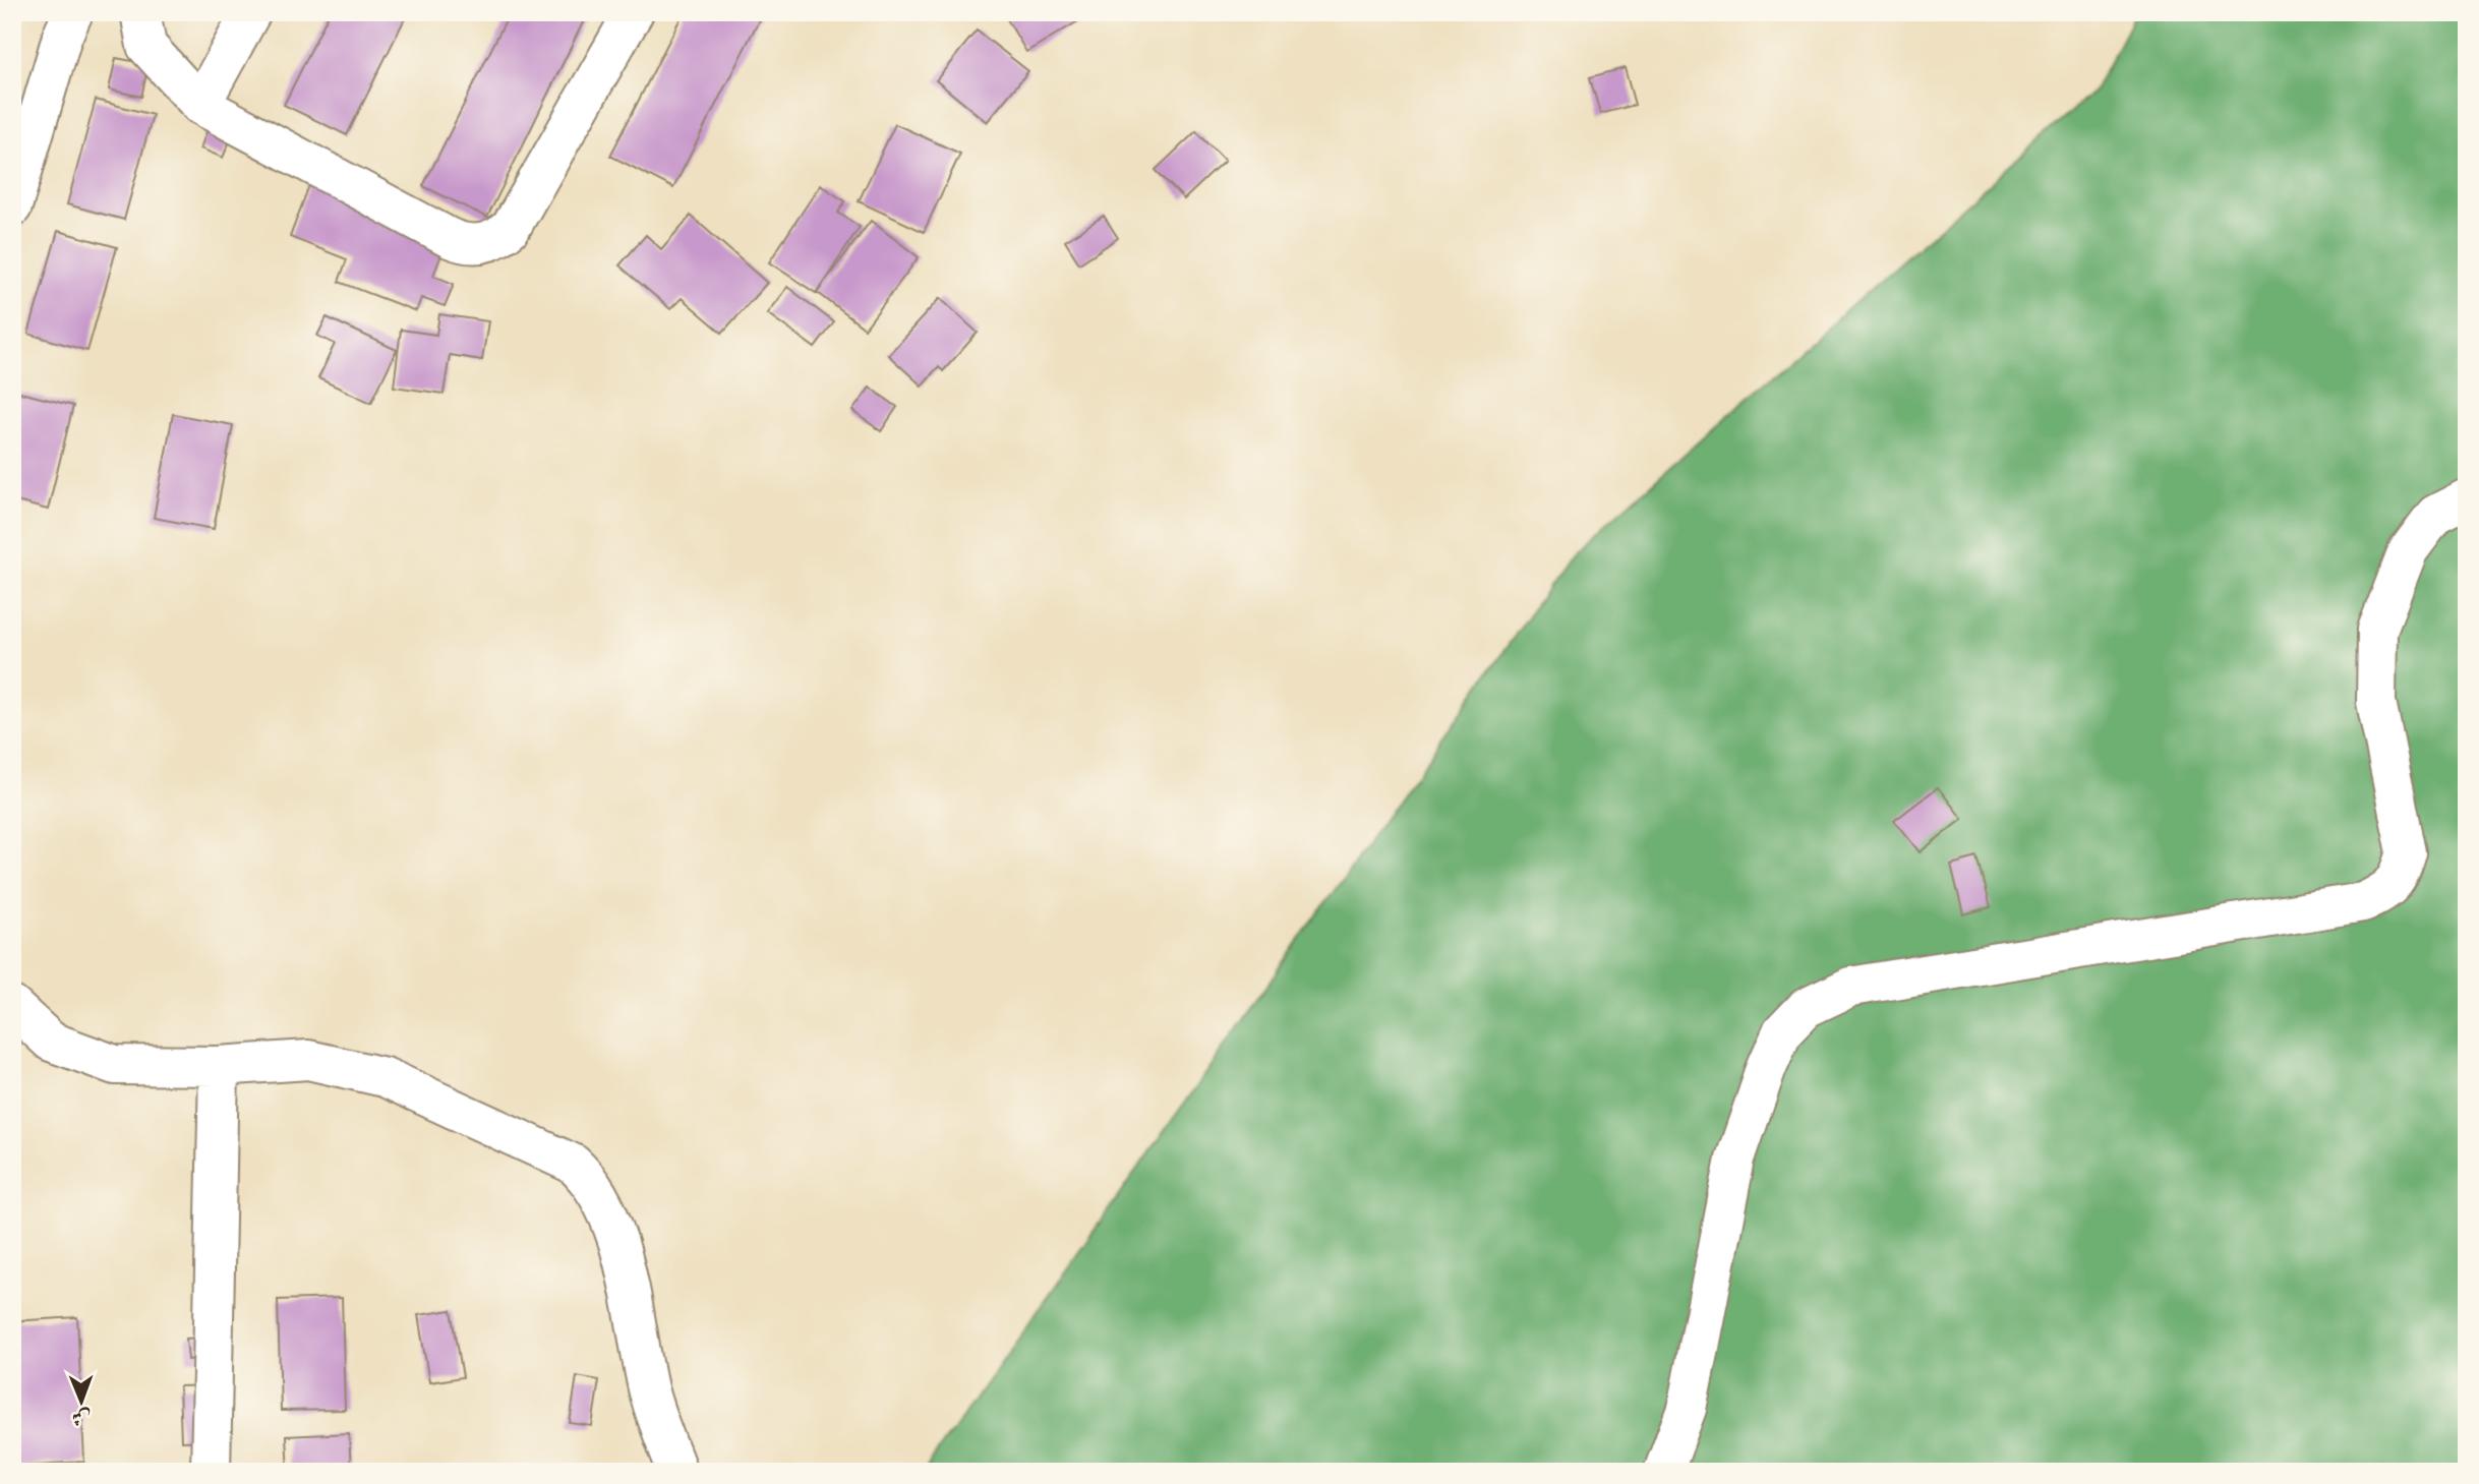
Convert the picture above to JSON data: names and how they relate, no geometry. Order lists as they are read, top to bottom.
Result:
{
  "north": "bottom"
}
